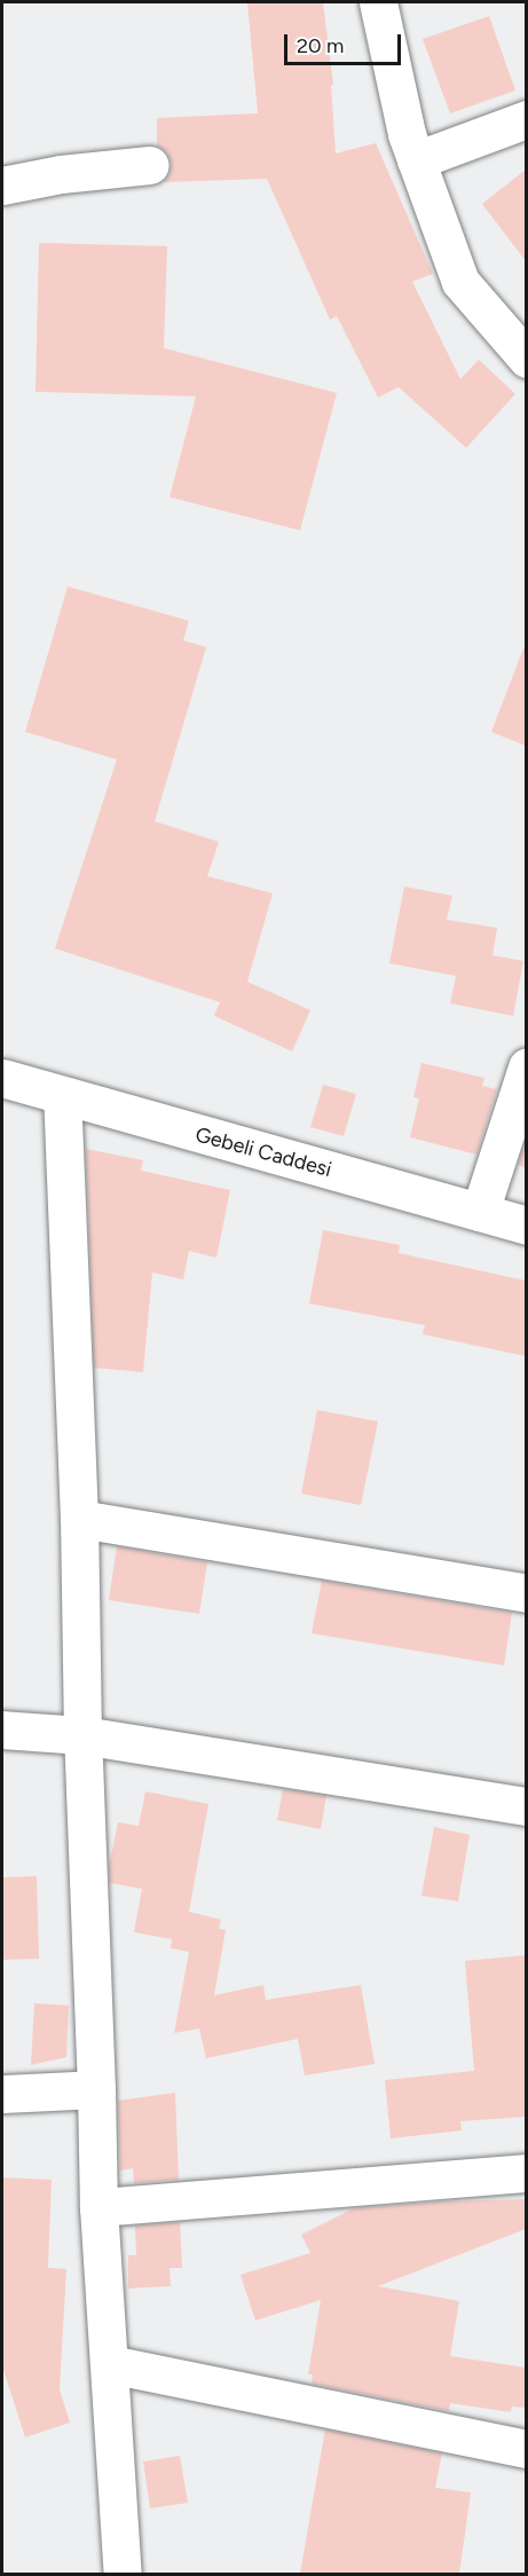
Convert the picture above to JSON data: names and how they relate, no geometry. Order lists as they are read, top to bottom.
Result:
{
  "streets": {
    "street": ["Gebeli Caddesi"]
  },
  "scale_bar": "20 m"
}
